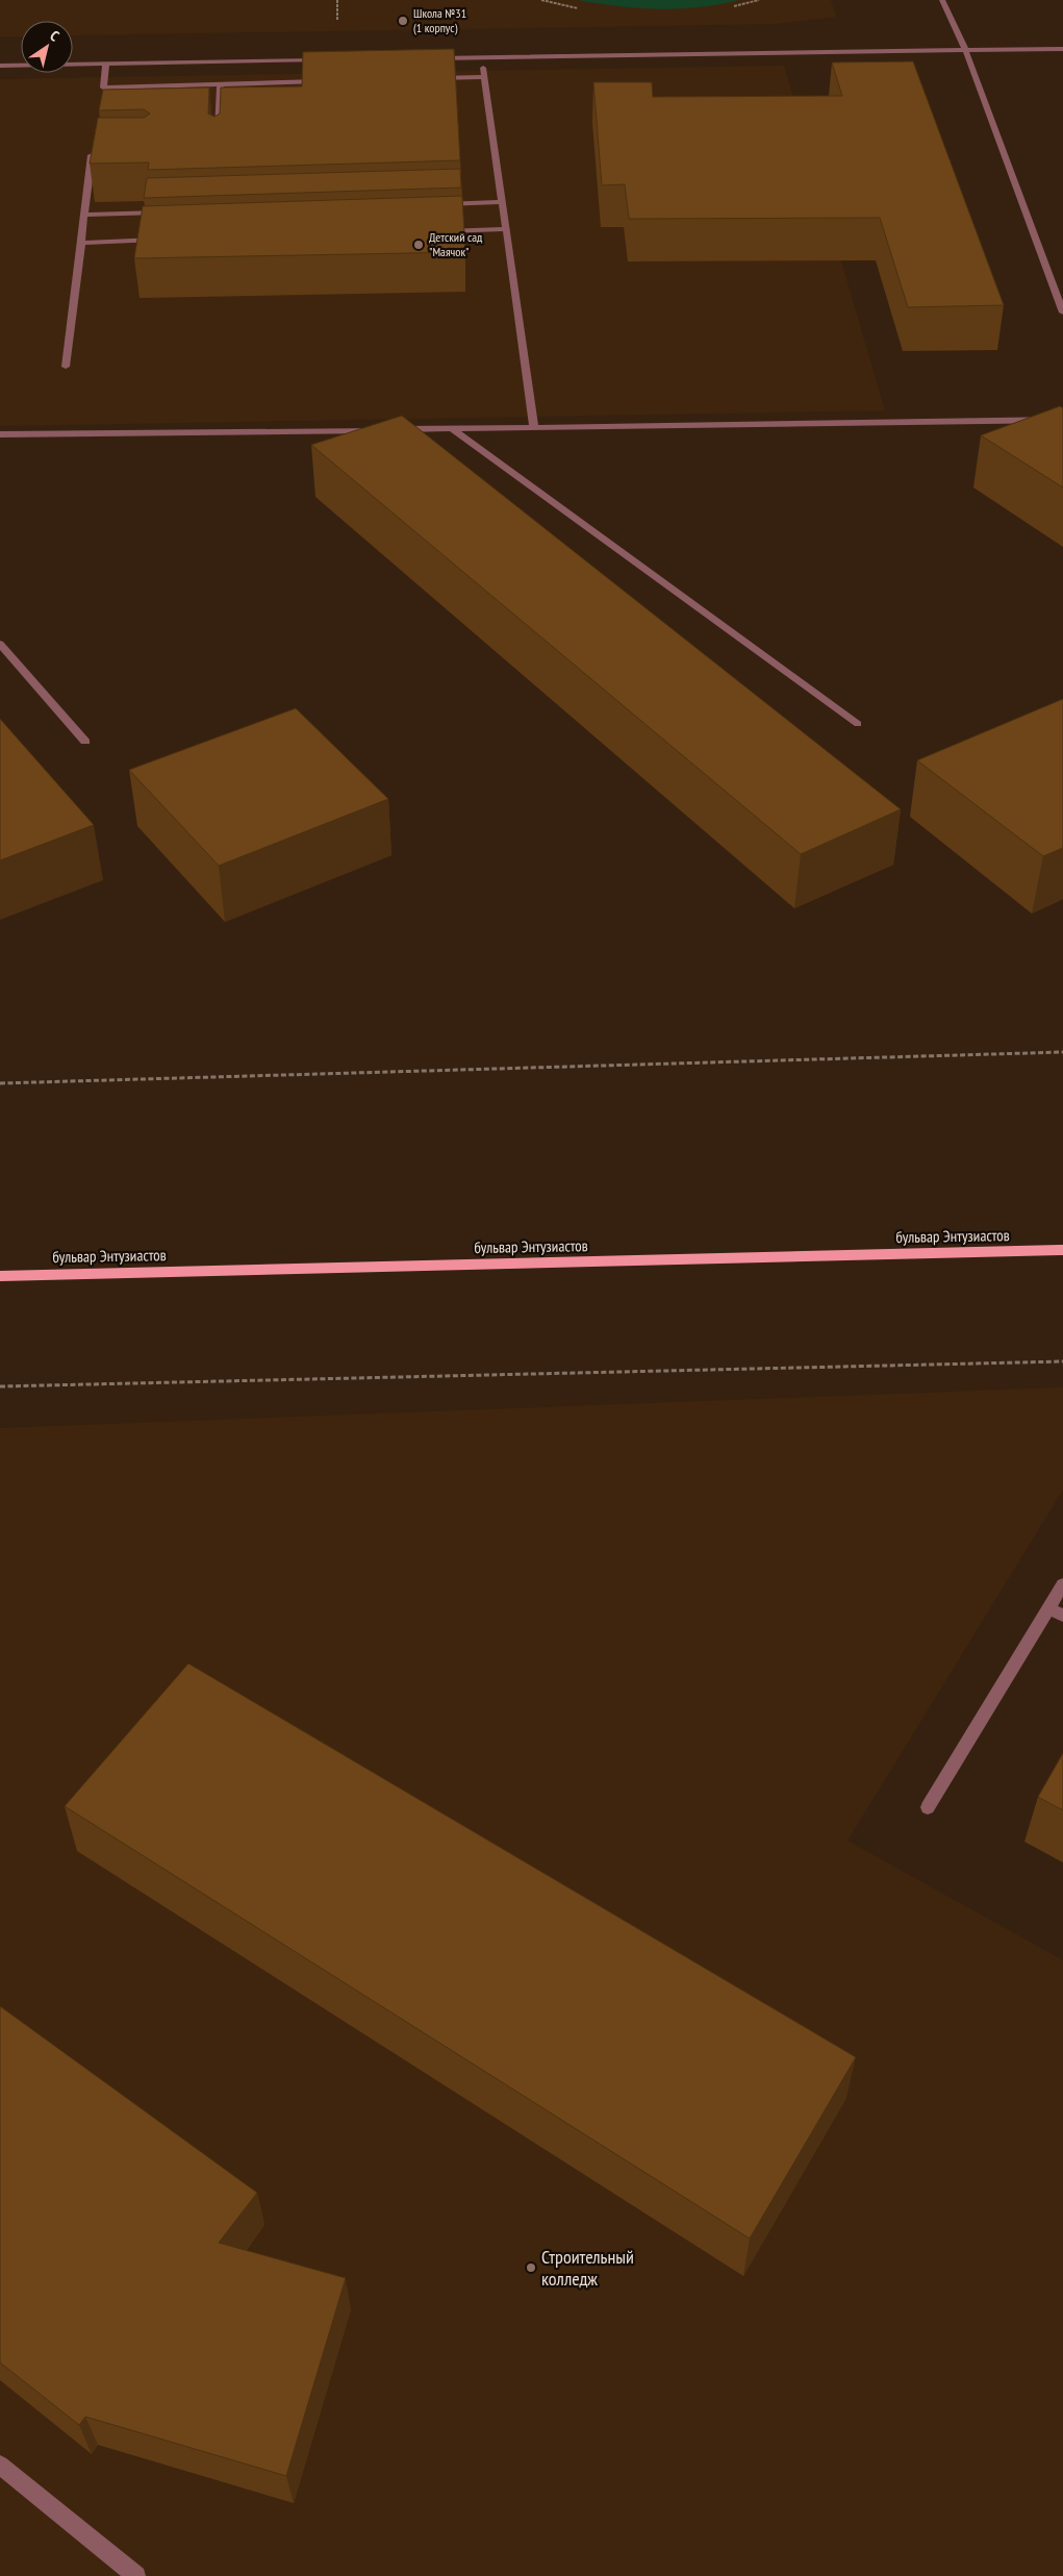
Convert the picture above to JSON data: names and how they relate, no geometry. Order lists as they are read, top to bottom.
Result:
{
  "streets": {
    "main road": ["бульвар Энтузиастов"]
  },
  "places": ["Школа №31 (1 корпус)", "Детский сад \"Маячок\"", "Строительный колледж"],
  "north": "top right"
}
